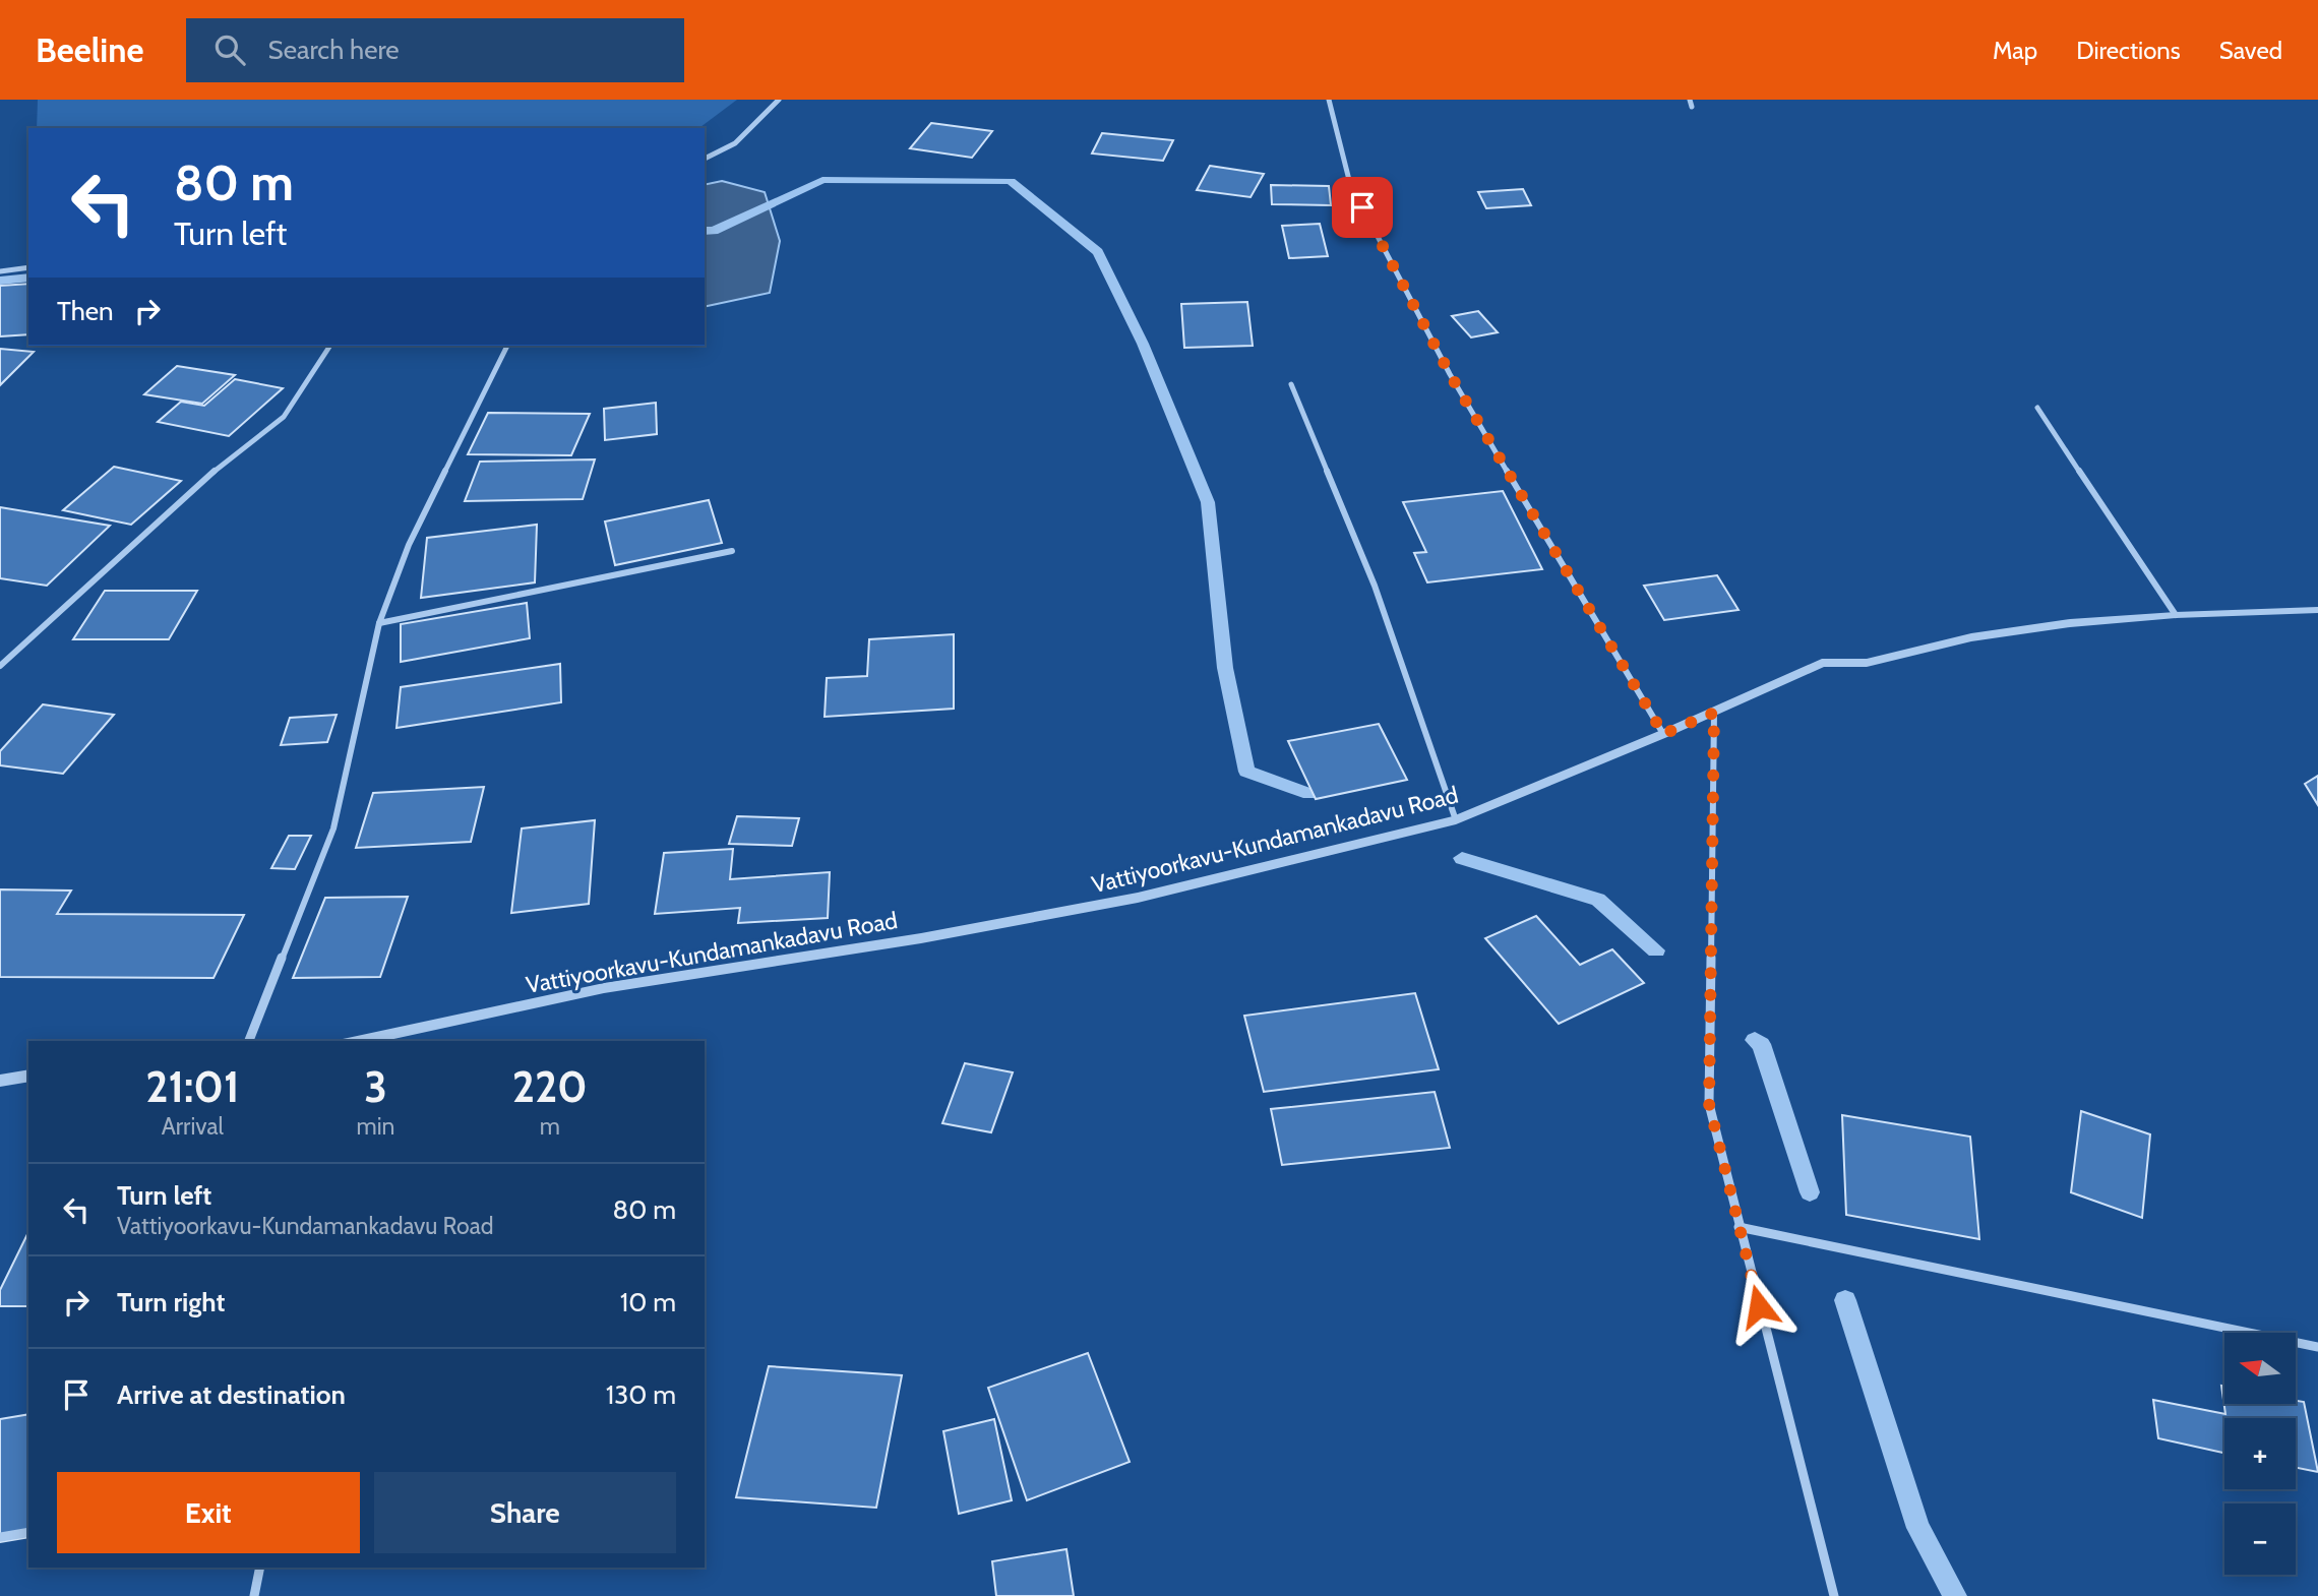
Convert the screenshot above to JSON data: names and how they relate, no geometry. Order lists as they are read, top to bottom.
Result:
{
  "streets": {
    "street": ["Vattiyoorkavu-Kundamankadavu Road"]
  },
  "north": "left",
  "page": {
    "header": "Beeline",
    "search": "Search here",
    "nav": ["Map", "Directions", "Saved"],
    "turn": ["80 m", "Turn left"],
    "then": "Then",
    "eta": [
      "21:01",
      "Arrival",
      "3",
      "min",
      "220",
      "m"
    ],
    "list": [
      {
        "name": "Turn left",
        "note": "Vattiyoorkavu-Kundamankadavu Road",
        "value": "80 m"
      },
      {
        "name": "Turn right",
        "value": "10 m"
      },
      {
        "name": "Arrive at destination",
        "value": "130 m"
      }
    ],
    "map_buttons": ["+", "−"],
    "buttons": ["Exit", "Share"]
  }
}
